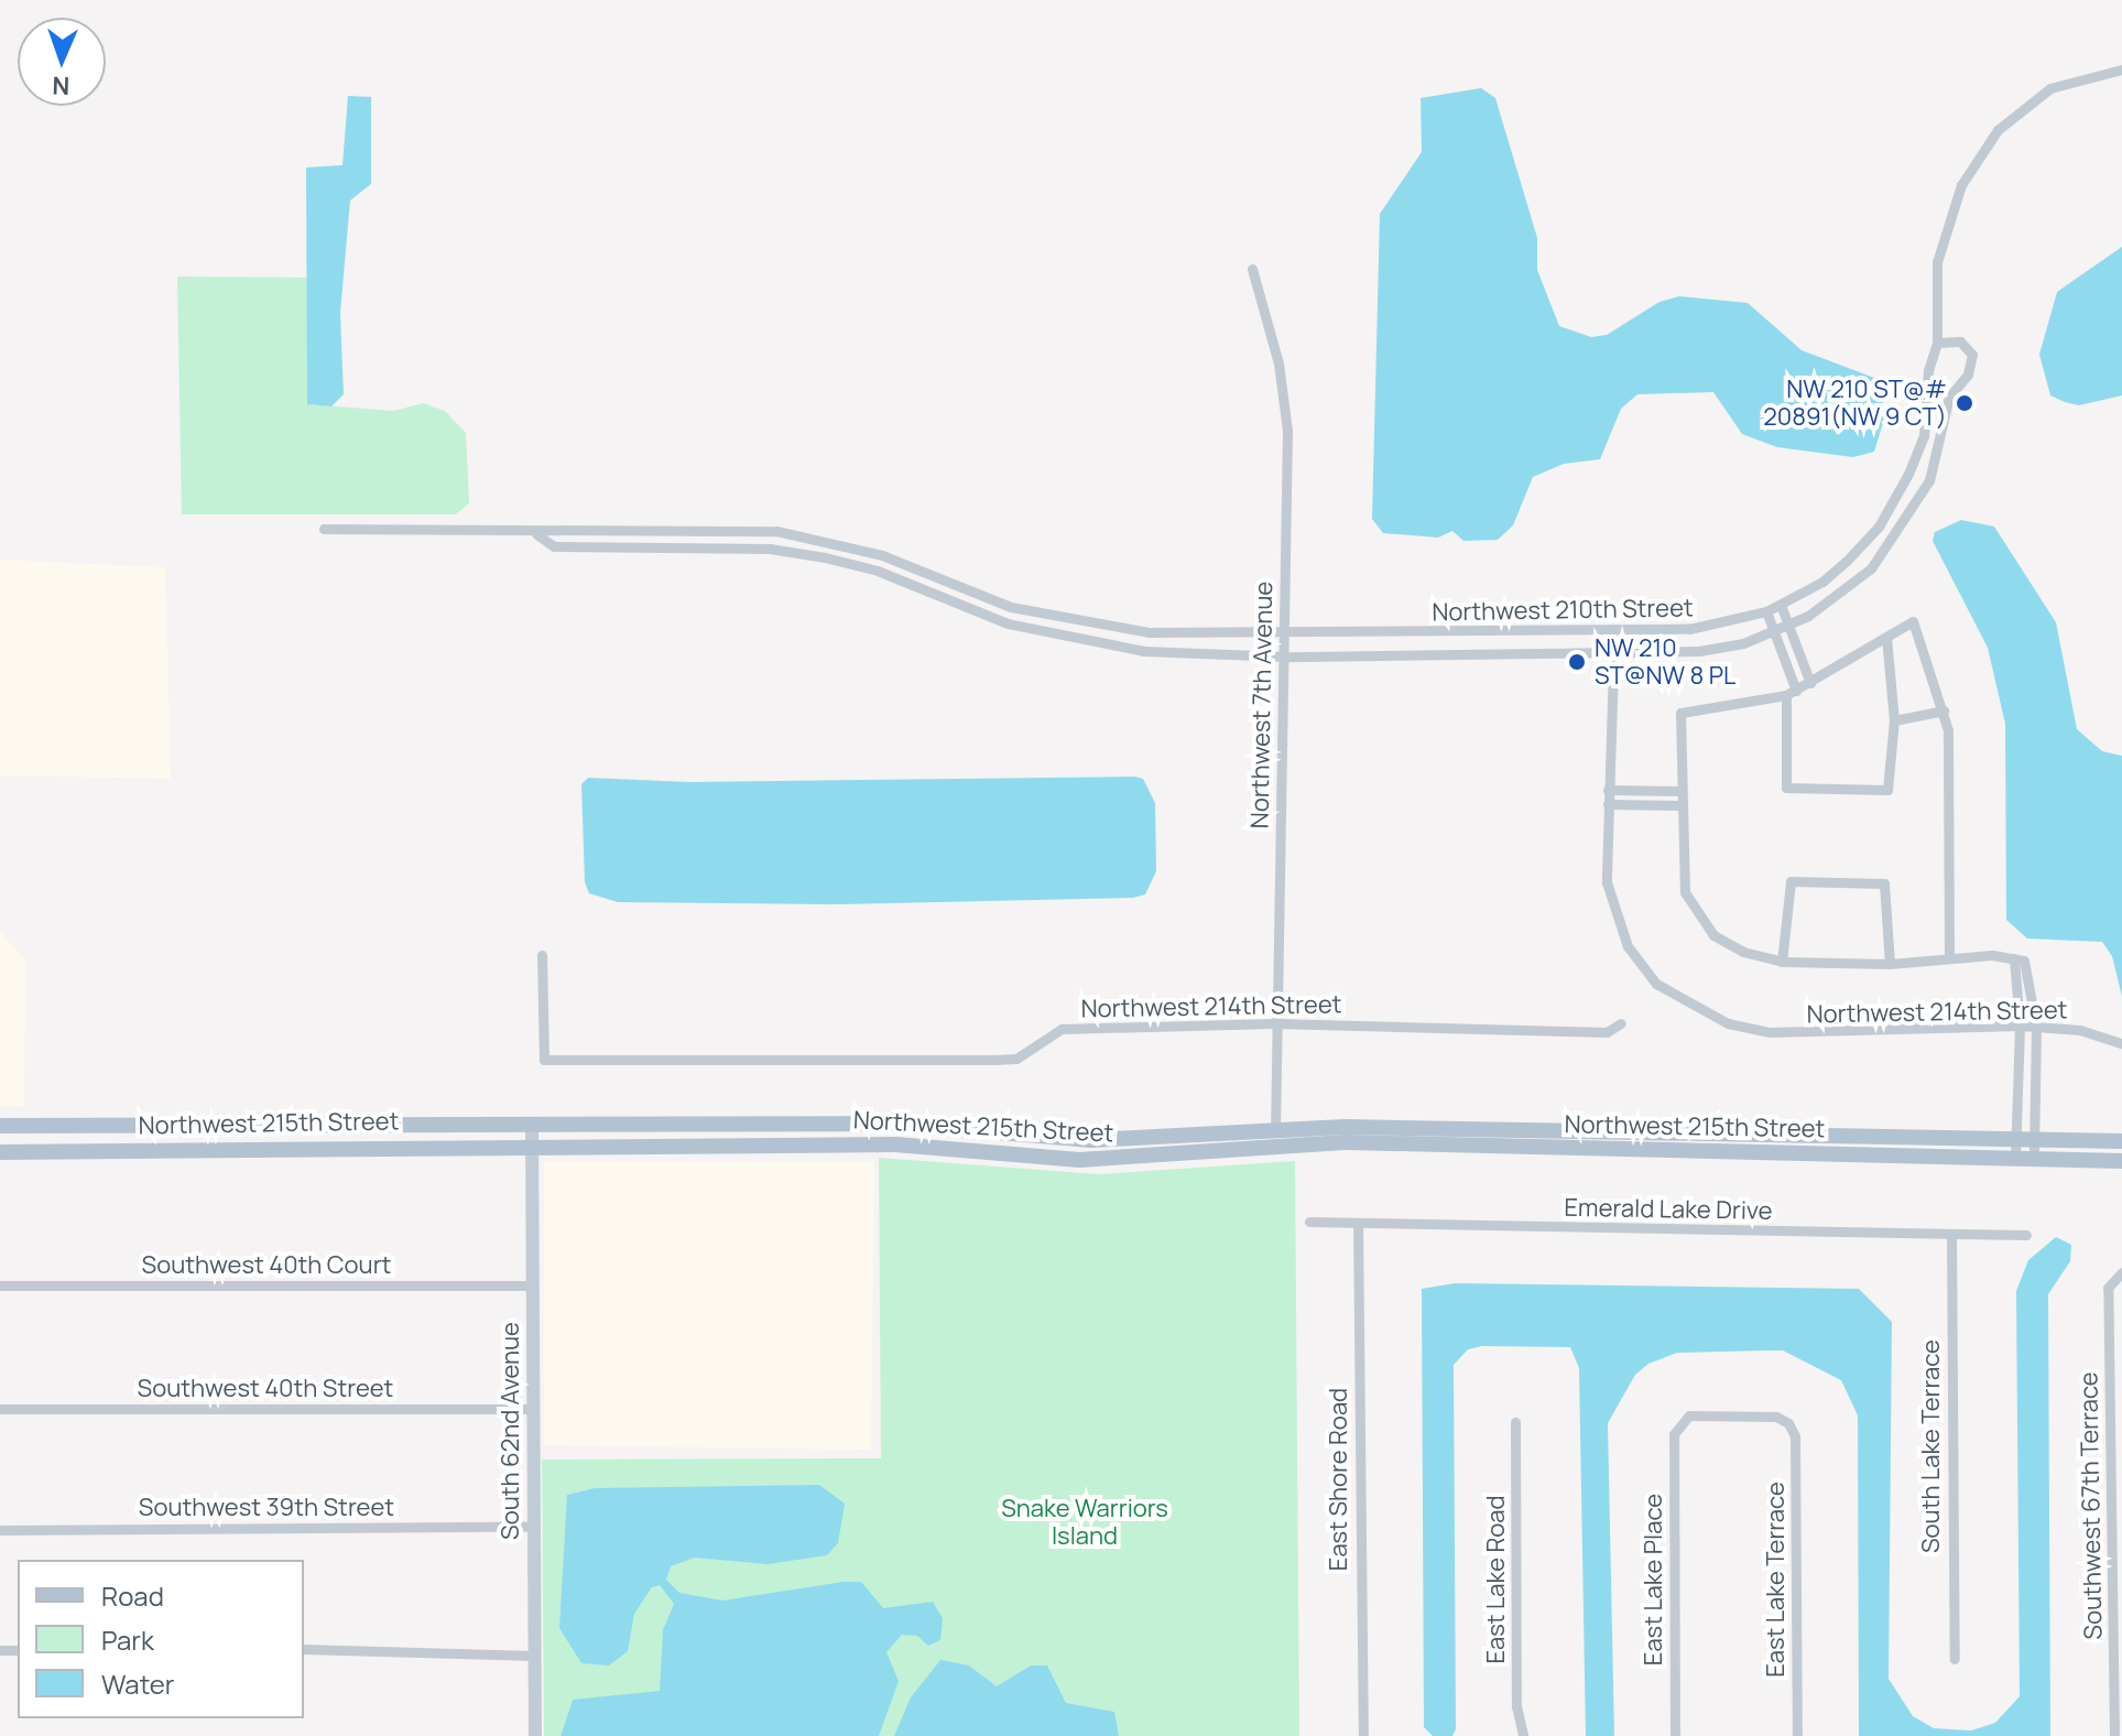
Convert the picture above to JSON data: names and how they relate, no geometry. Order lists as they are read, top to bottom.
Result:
{
  "streets": {
    "main road": ["Northwest 215th Street"],
    "street": [
      "Northwest 210th Street",
      "Northwest 7th Avenue",
      "Northwest 214th Street",
      "Emerald Lake Drive",
      "Southwest 40th Court",
      "Southwest 40th Street",
      "South 62nd Avenue",
      "South Lake Terrace",
      "East Shore Road",
      "Southwest 67th Terrace",
      "Southwest 39th Street",
      "East Lake Road",
      "East Lake Place",
      "East Lake Terrace"
    ]
  },
  "crossings": [
    ["Northwest 210th Street", "Northwest 7th Avenue"],
    ["Northwest 7th Avenue", "Northwest 214th Street"],
    ["Northwest 7th Avenue", "Northwest 215th Street"],
    ["Northwest 215th Street", "South 62nd Avenue"],
    ["Emerald Lake Drive", "South Lake Terrace"],
    ["Emerald Lake Drive", "East Shore Road"],
    ["Southwest 40th Court", "South 62nd Avenue"],
    ["Southwest 40th Street", "South 62nd Avenue"],
    ["South 62nd Avenue", "Southwest 39th Street"],
    ["East Lake Place", "East Lake Terrace"]
  ],
  "parks": ["Snake Warriors Island"],
  "places": ["NW 210 ST@# 20891(NW 9 CT)", "NW 210 ST@NW 8 PL"],
  "legend": ["Road", "Park", "Water"],
  "north": "bottom"
}
